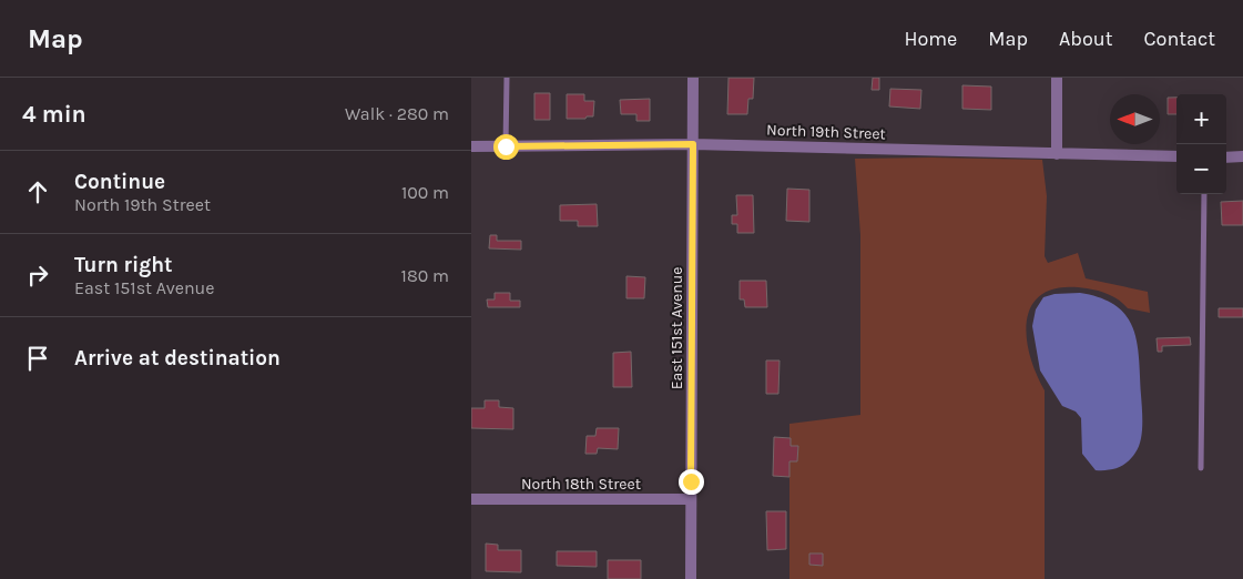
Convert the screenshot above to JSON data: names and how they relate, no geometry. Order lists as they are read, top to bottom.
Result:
{
  "streets": {
    "street": ["North 19th Street", "East 151st Avenue", "North 18th Street"]
  },
  "crossings": [
    ["North 19th Street", "East 151st Avenue"],
    ["East 151st Avenue", "North 18th Street"]
  ],
  "north": "left",
  "page": {
    "header": "Map",
    "nav": [
      "Home",
      "Map",
      "About",
      "Contact"
    ],
    "heading": ["4 min", "Walk · 280 m"],
    "map_buttons": ["+", "−"],
    "list": [
      ["Continue", "North 19th Street", "100 m"],
      ["Turn right", "East 151st Avenue", "180 m"],
      "Arrive at destination"
    ]
  }
}
